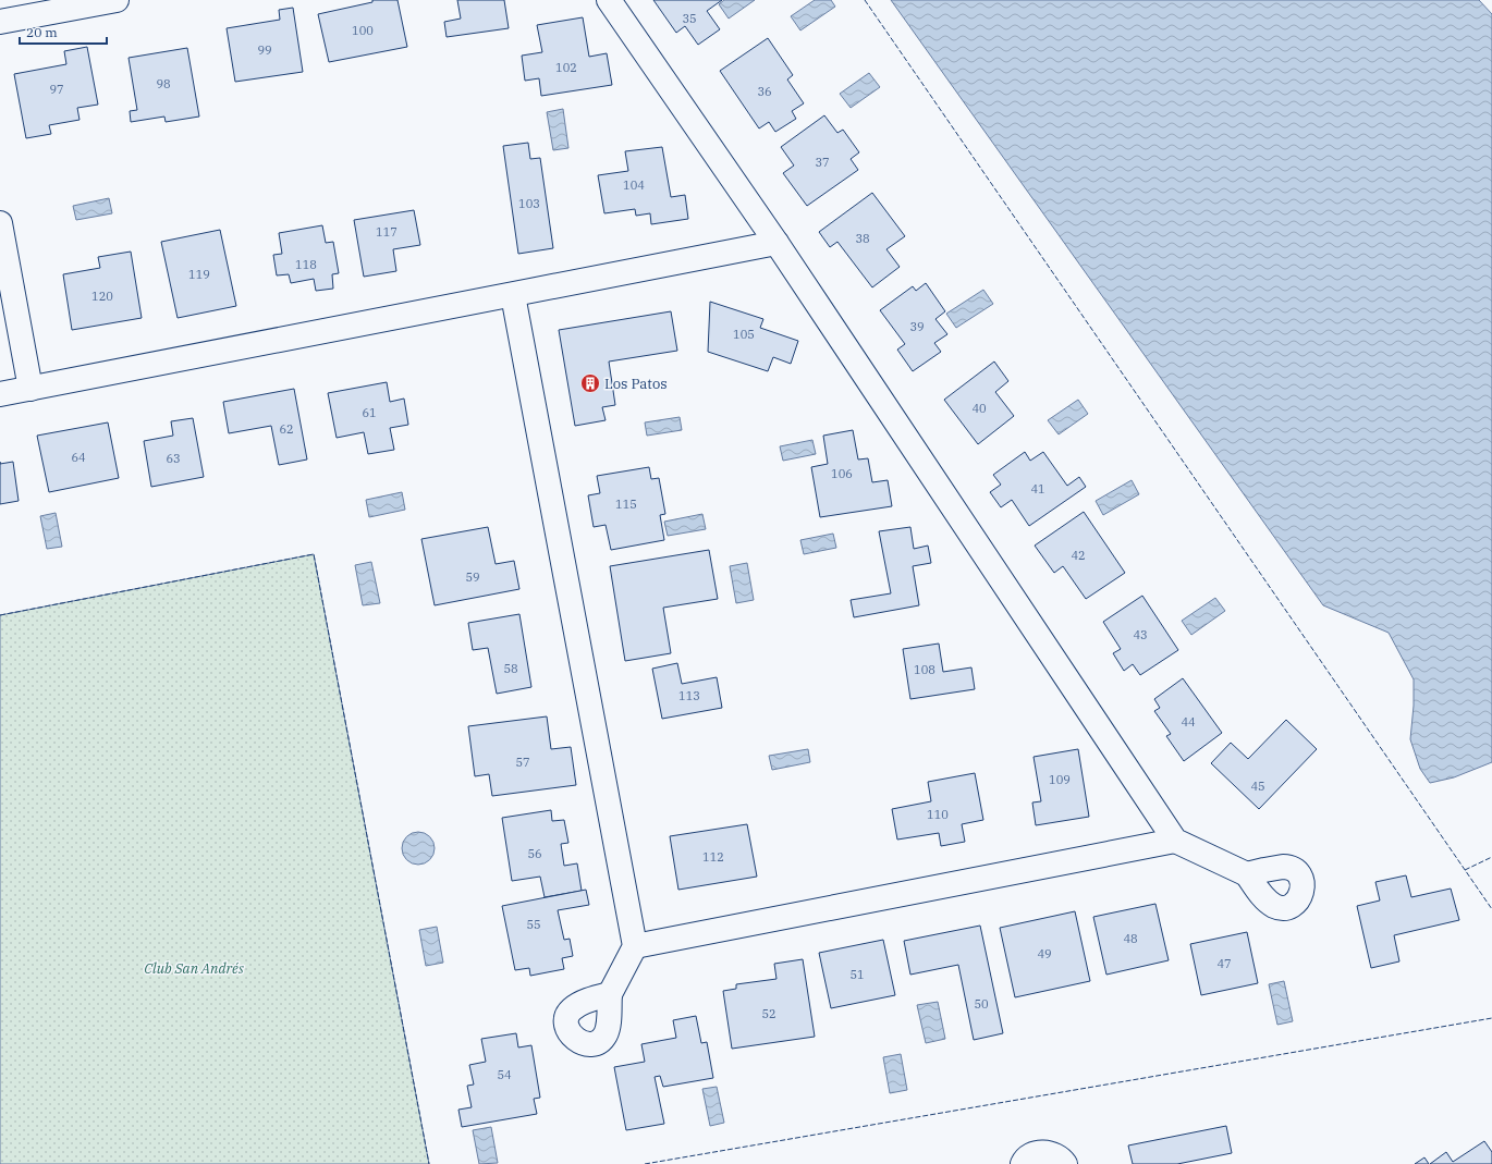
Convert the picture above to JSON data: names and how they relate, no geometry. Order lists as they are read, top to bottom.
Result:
{
  "parks": ["Club San Andrés"],
  "places": {
    "building": ["Los Patos"]
  },
  "house_numbers": [
    "35",
    "100",
    "99",
    "102",
    "98",
    "97",
    "36",
    "37",
    "104",
    "103",
    "117",
    "38",
    "118",
    "119",
    "120",
    "39",
    "105",
    "40",
    "61",
    "62",
    "64",
    "63",
    "106",
    "41",
    "115",
    "42",
    "59",
    "43",
    "58",
    "108",
    "113",
    "44",
    "57",
    "109",
    "45",
    "110",
    "56",
    "112",
    "55",
    "48",
    "49",
    "47",
    "51",
    "50",
    "52",
    "54"
  ],
  "scale_bar": "20 m"
}
